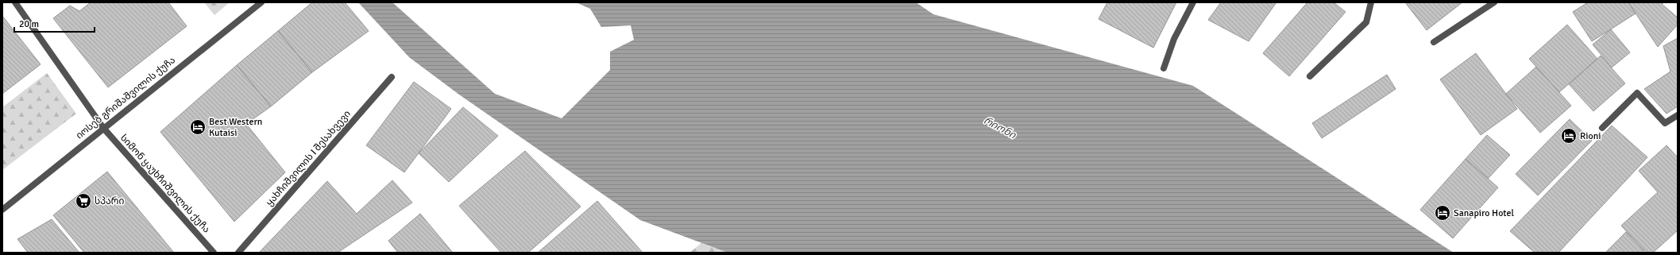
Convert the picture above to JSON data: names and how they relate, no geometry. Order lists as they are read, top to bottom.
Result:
{
  "streets": {
    "street": ["იოსებ გრიშაშვილის ქუჩა", "ყახჩიშვილის I შესახვევი", "სიმონ ყაუხჩიშვილის ქუჩა"]
  },
  "crossings": [
    ["იოსებ გრიშაშვილის ქუჩა", "სიმონ ყაუხჩიშვილის ქუჩა"]
  ],
  "water": ["რიონი"],
  "places": {
    "hotel": ["Best Western Kutaisi", "Rioni", "Sanapiro Hotel"],
    "supermarket": ["სპარი"]
  },
  "scale_bar": "20 m"
}
